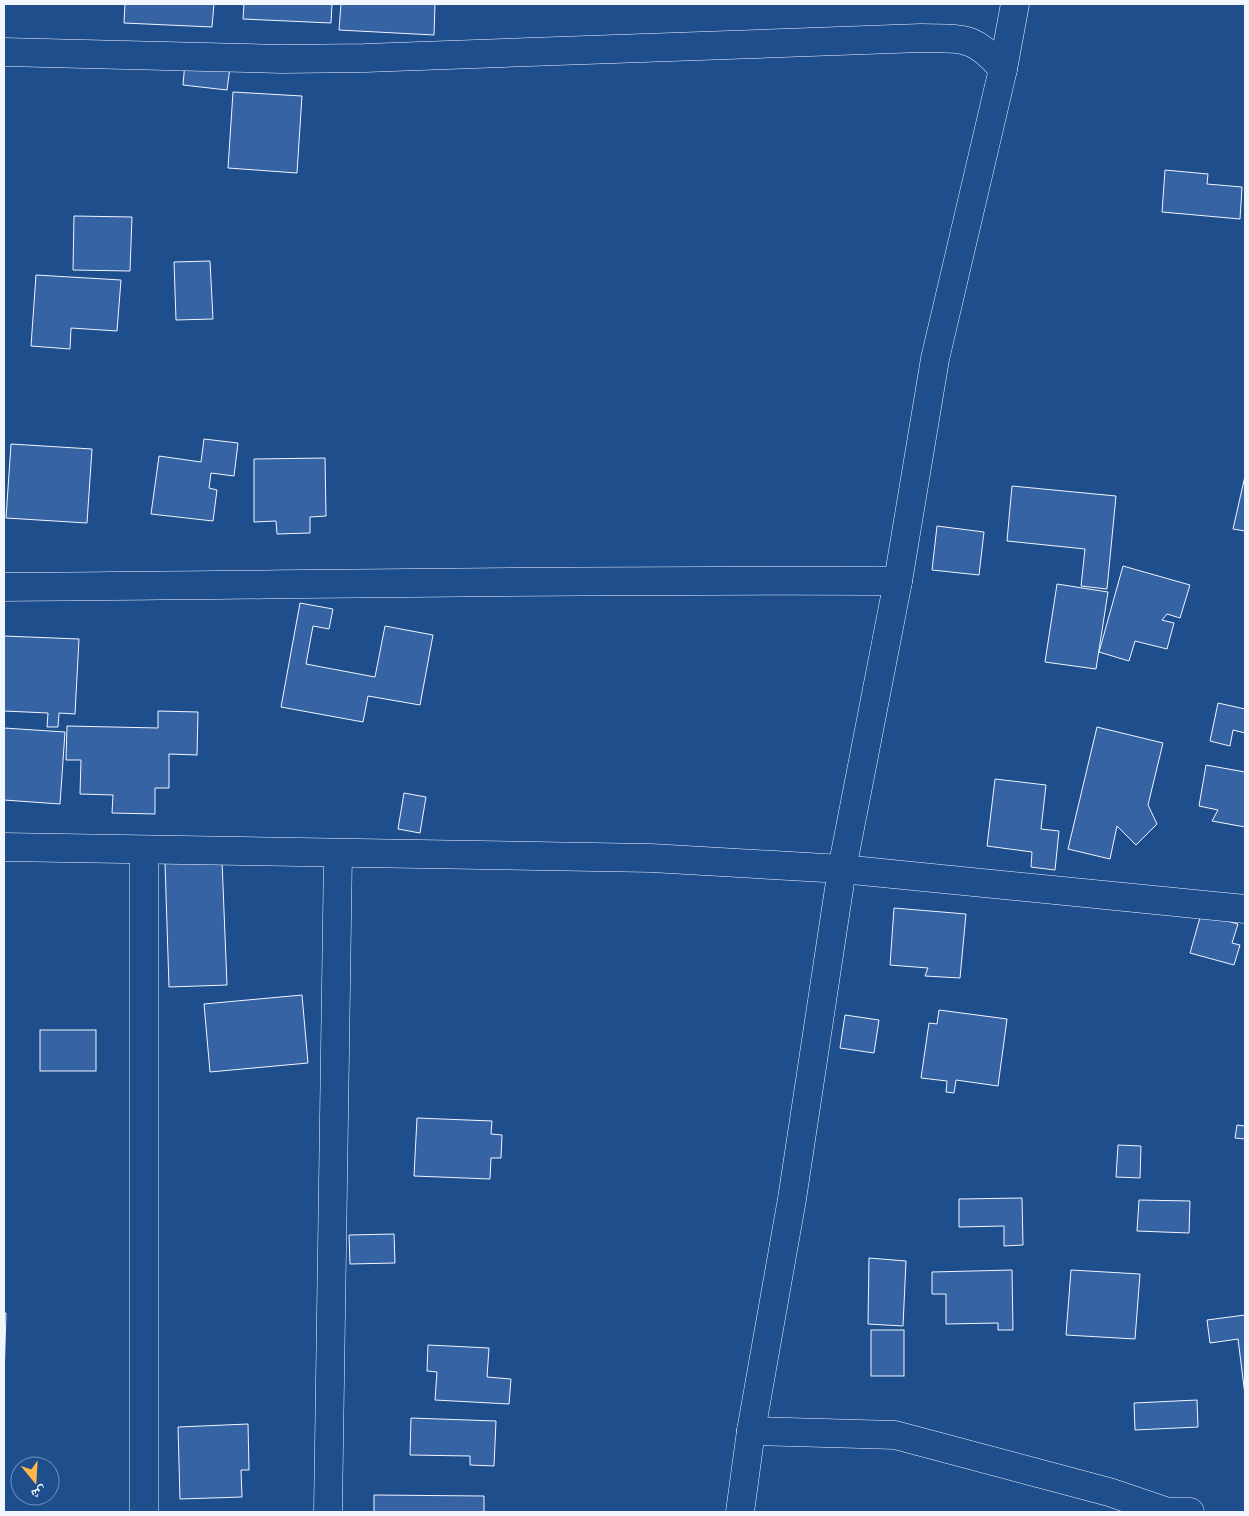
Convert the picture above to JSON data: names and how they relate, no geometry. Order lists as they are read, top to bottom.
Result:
{
  "north": "bottom"
}
